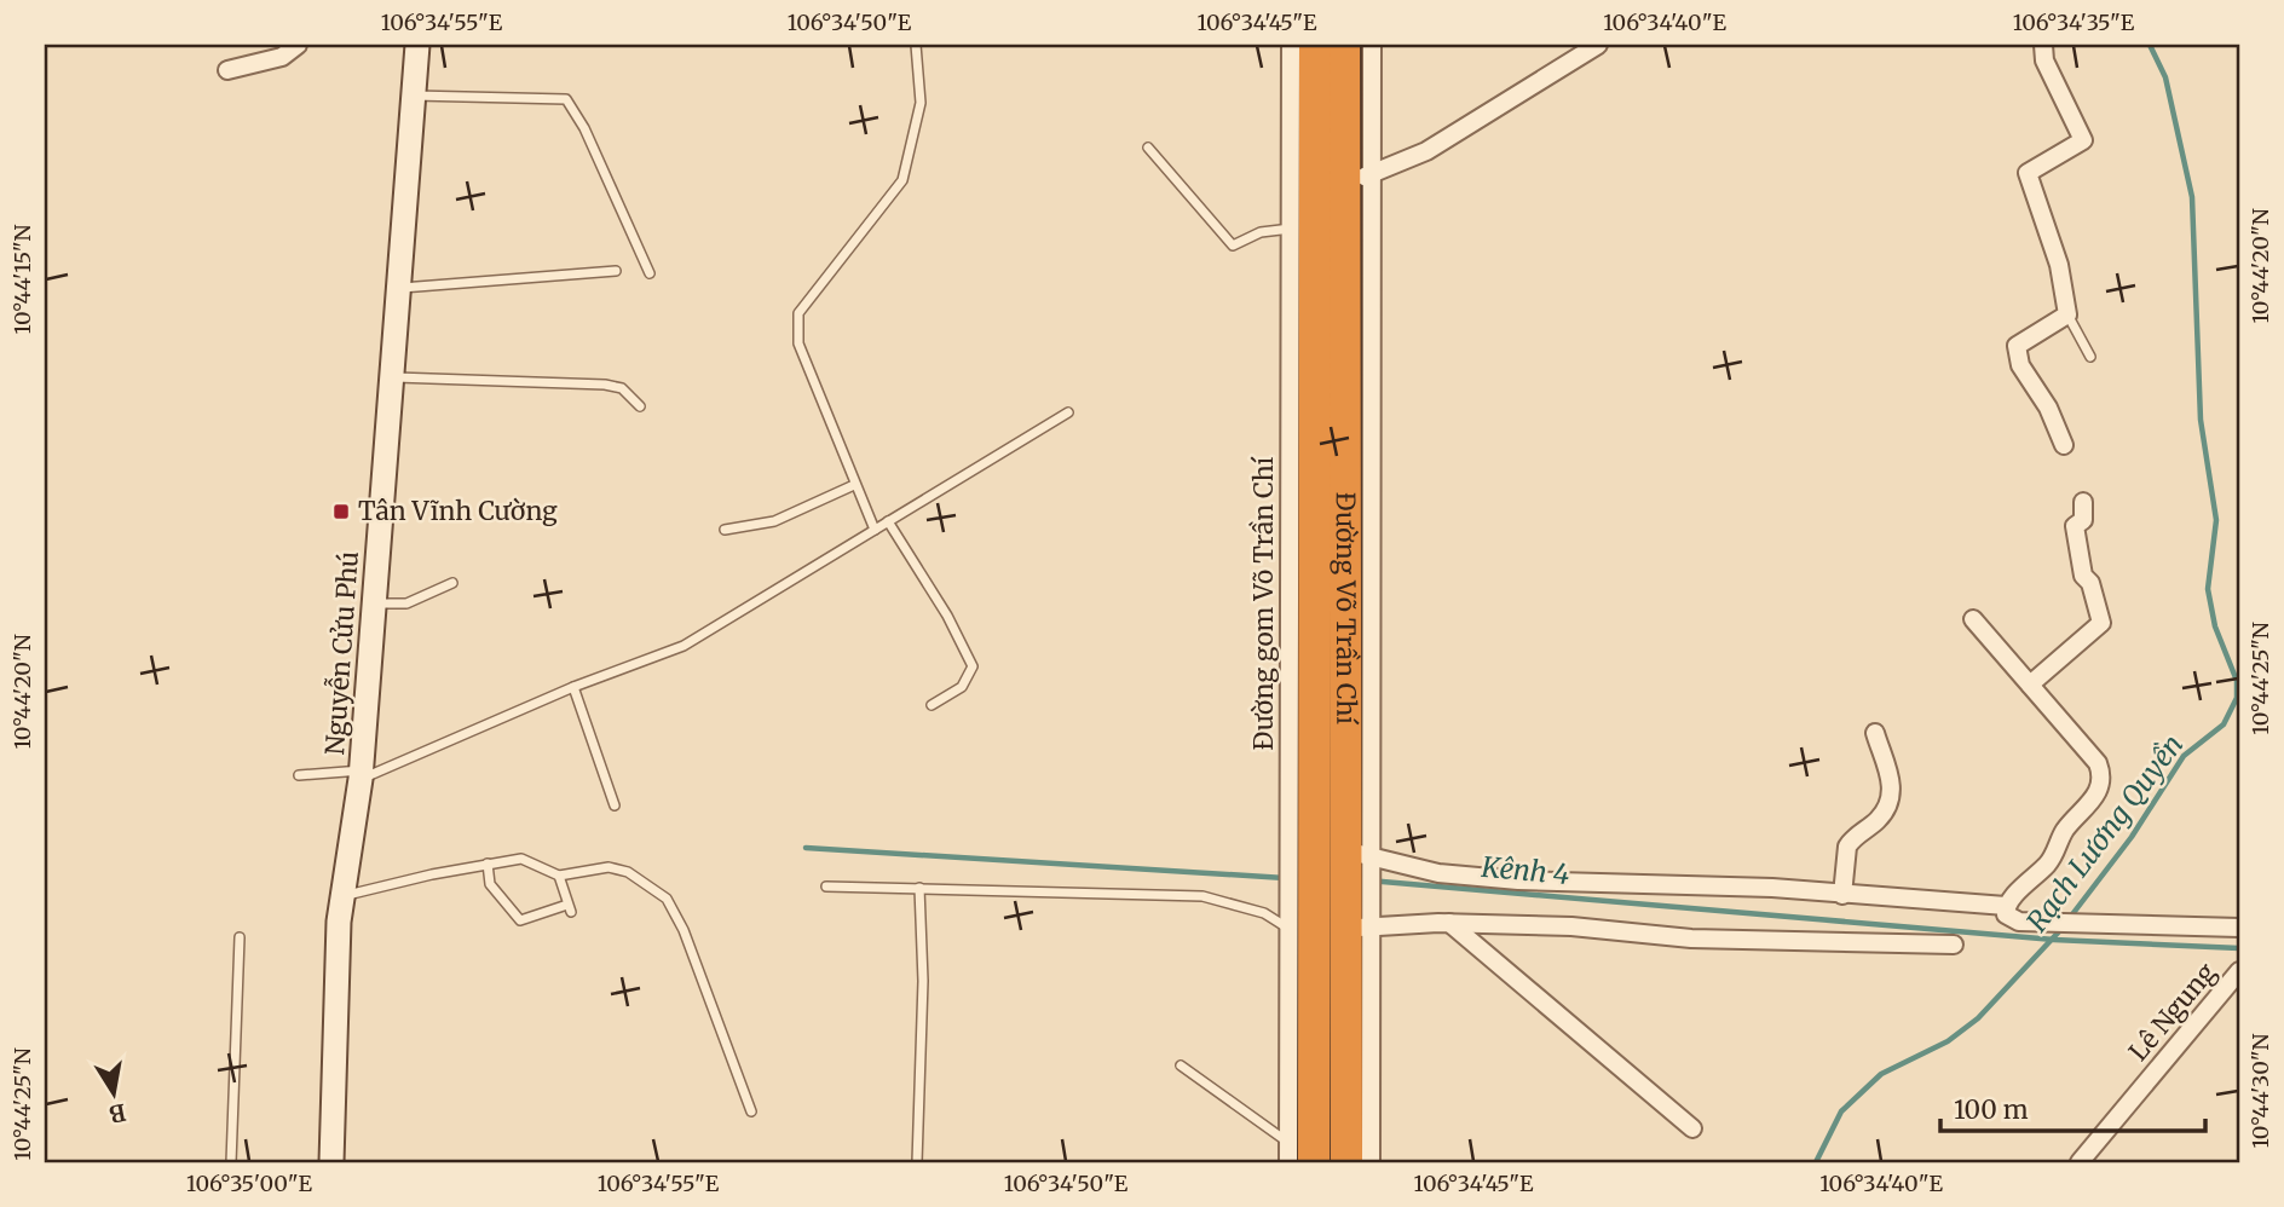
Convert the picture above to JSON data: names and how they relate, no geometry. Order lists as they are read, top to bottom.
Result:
{
  "streets": {
    "highway": ["Đường Võ Trần Chí"],
    "main road": ["Nguyễn Cửu Phú"],
    "street": ["Đường gom Võ Trần Chí", "Lê Ngung"]
  },
  "crossings": [
    ["Đường gom Võ Trần Chí", "Đường Võ Trần Chí"]
  ],
  "water": ["Rạch Lương Quyền", "Kênh 4"],
  "places": {
    "transit": ["Tân Vĩnh Cường"]
  },
  "scale_bar": "100 m",
  "north": "bottom",
  "coordinates": [
    "106°34'55\"E",
    "106°34'50\"E",
    "106°34'45\"E",
    "106°34'40\"E",
    "106°34'35\"E",
    "10°44'20\"N",
    "10°44'15\"N",
    "10°44'25\"N",
    "10°44'30\"N",
    "106°35'00\"E"
  ]
}
